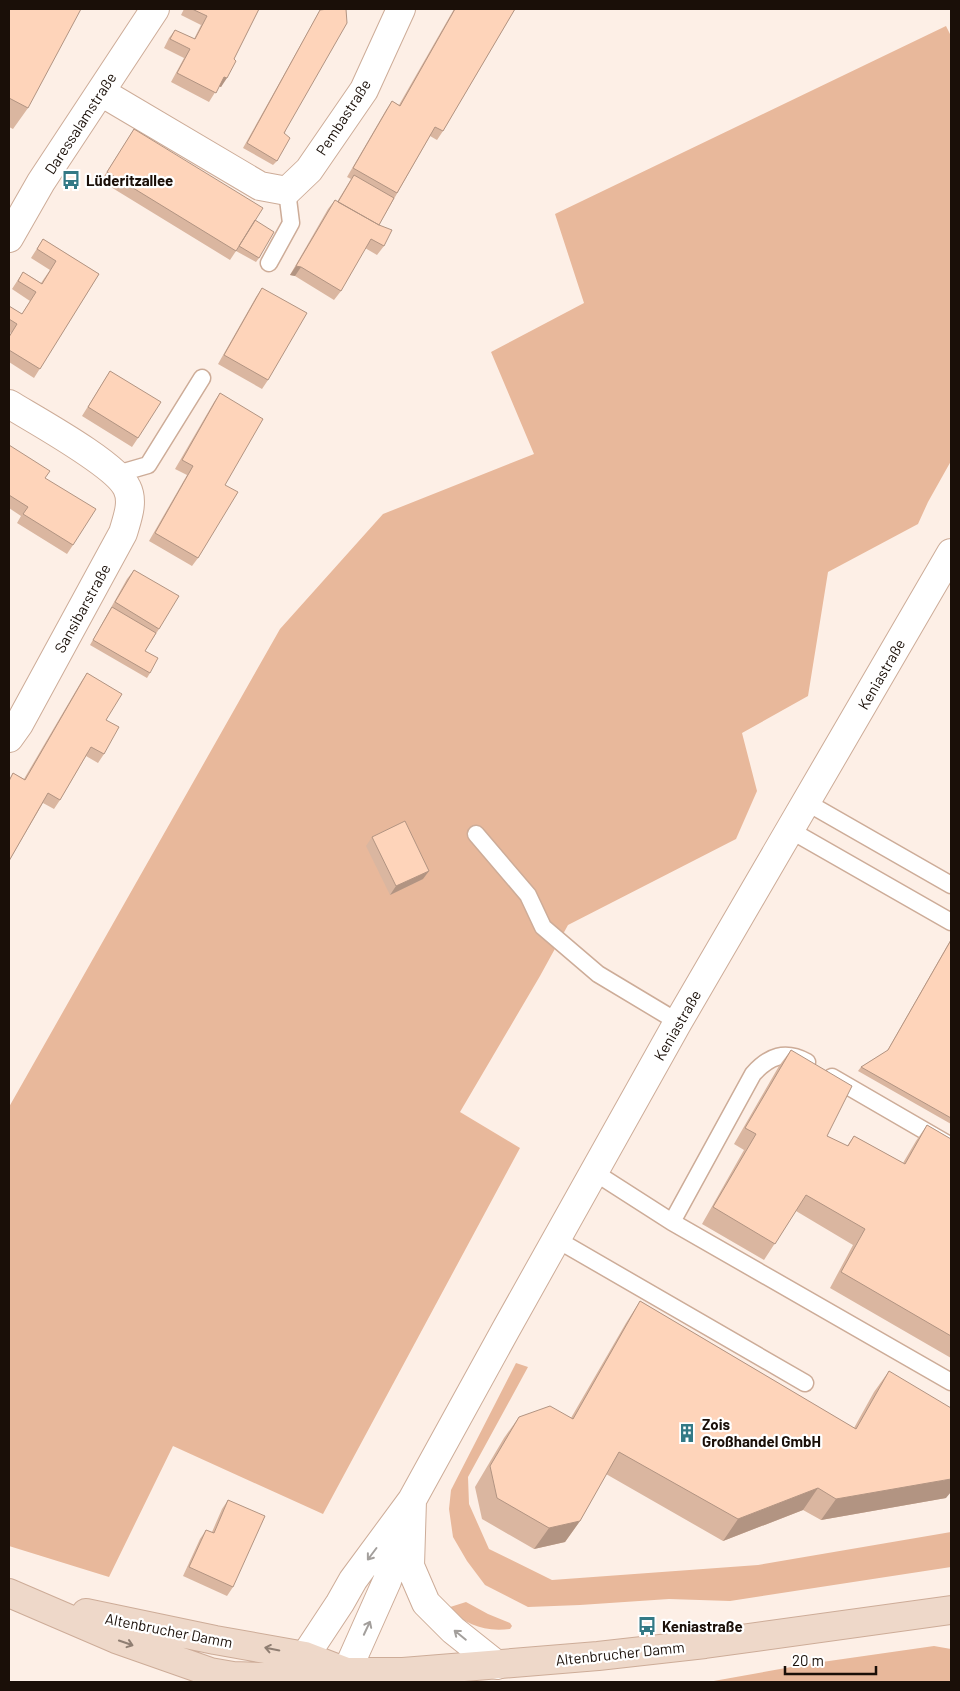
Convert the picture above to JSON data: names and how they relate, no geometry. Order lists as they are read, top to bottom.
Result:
{
  "streets": {
    "main road": ["Altenbrucher Damm"],
    "street": [
      "Pembastraße",
      "Daressalamstraße",
      "Sansibarstraße",
      "Keniastraße"
    ]
  },
  "crossings": [
    ["Keniastraße", "Altenbrucher Damm"]
  ],
  "places": {
    "bus stop": ["Lüderitzallee", "Keniastraße"],
    "building": ["Zois Großhandel GmbH"]
  },
  "scale_bar": "20 m"
}
